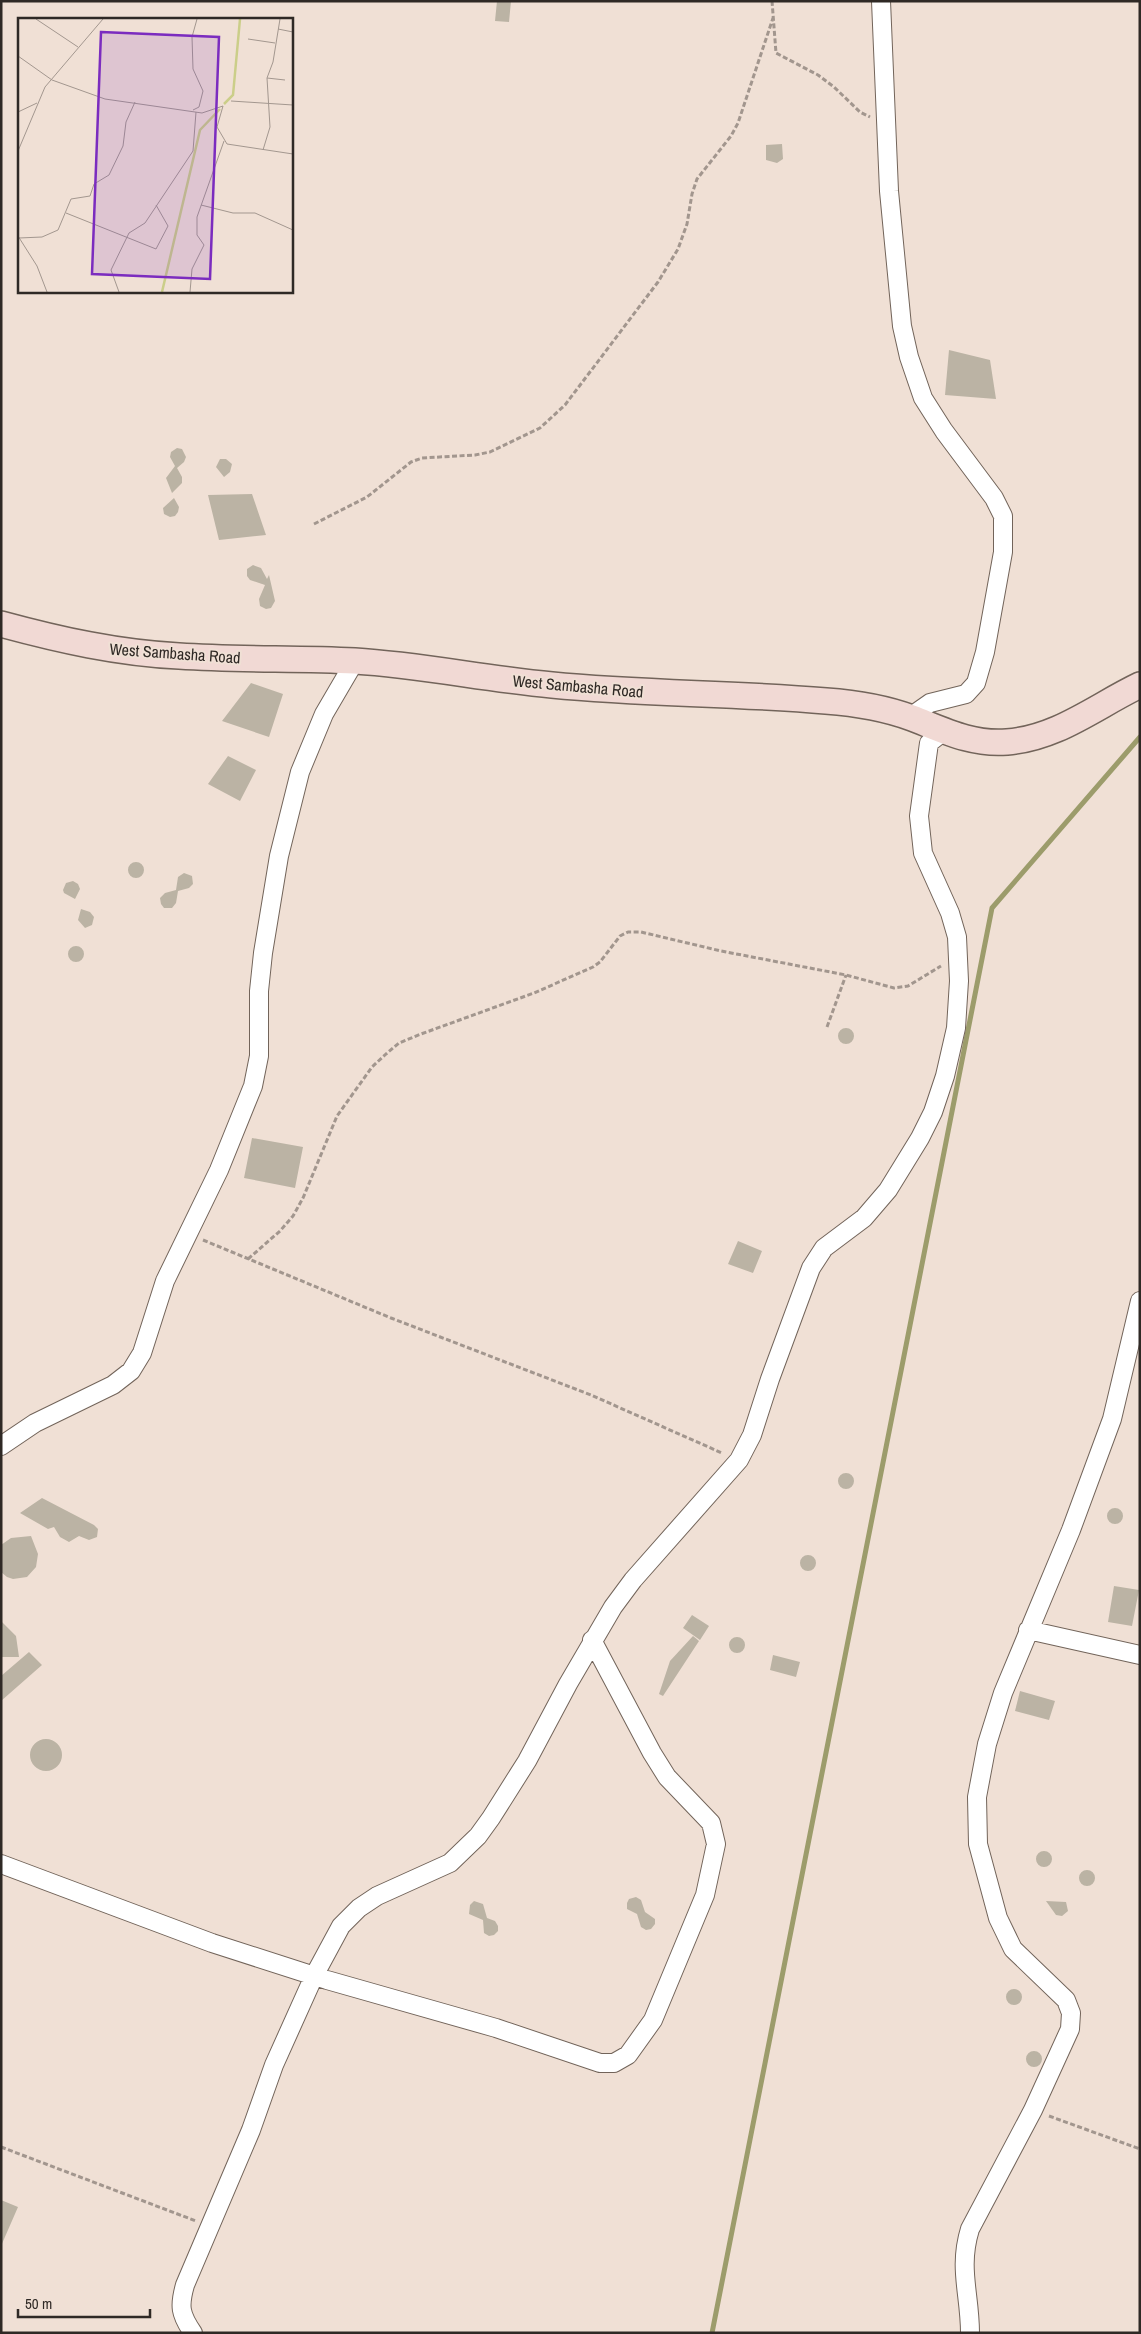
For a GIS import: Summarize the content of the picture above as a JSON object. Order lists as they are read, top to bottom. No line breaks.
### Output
{"streets":{"street":["West Sambasha Road"]},"scale_bar":"50 m"}
